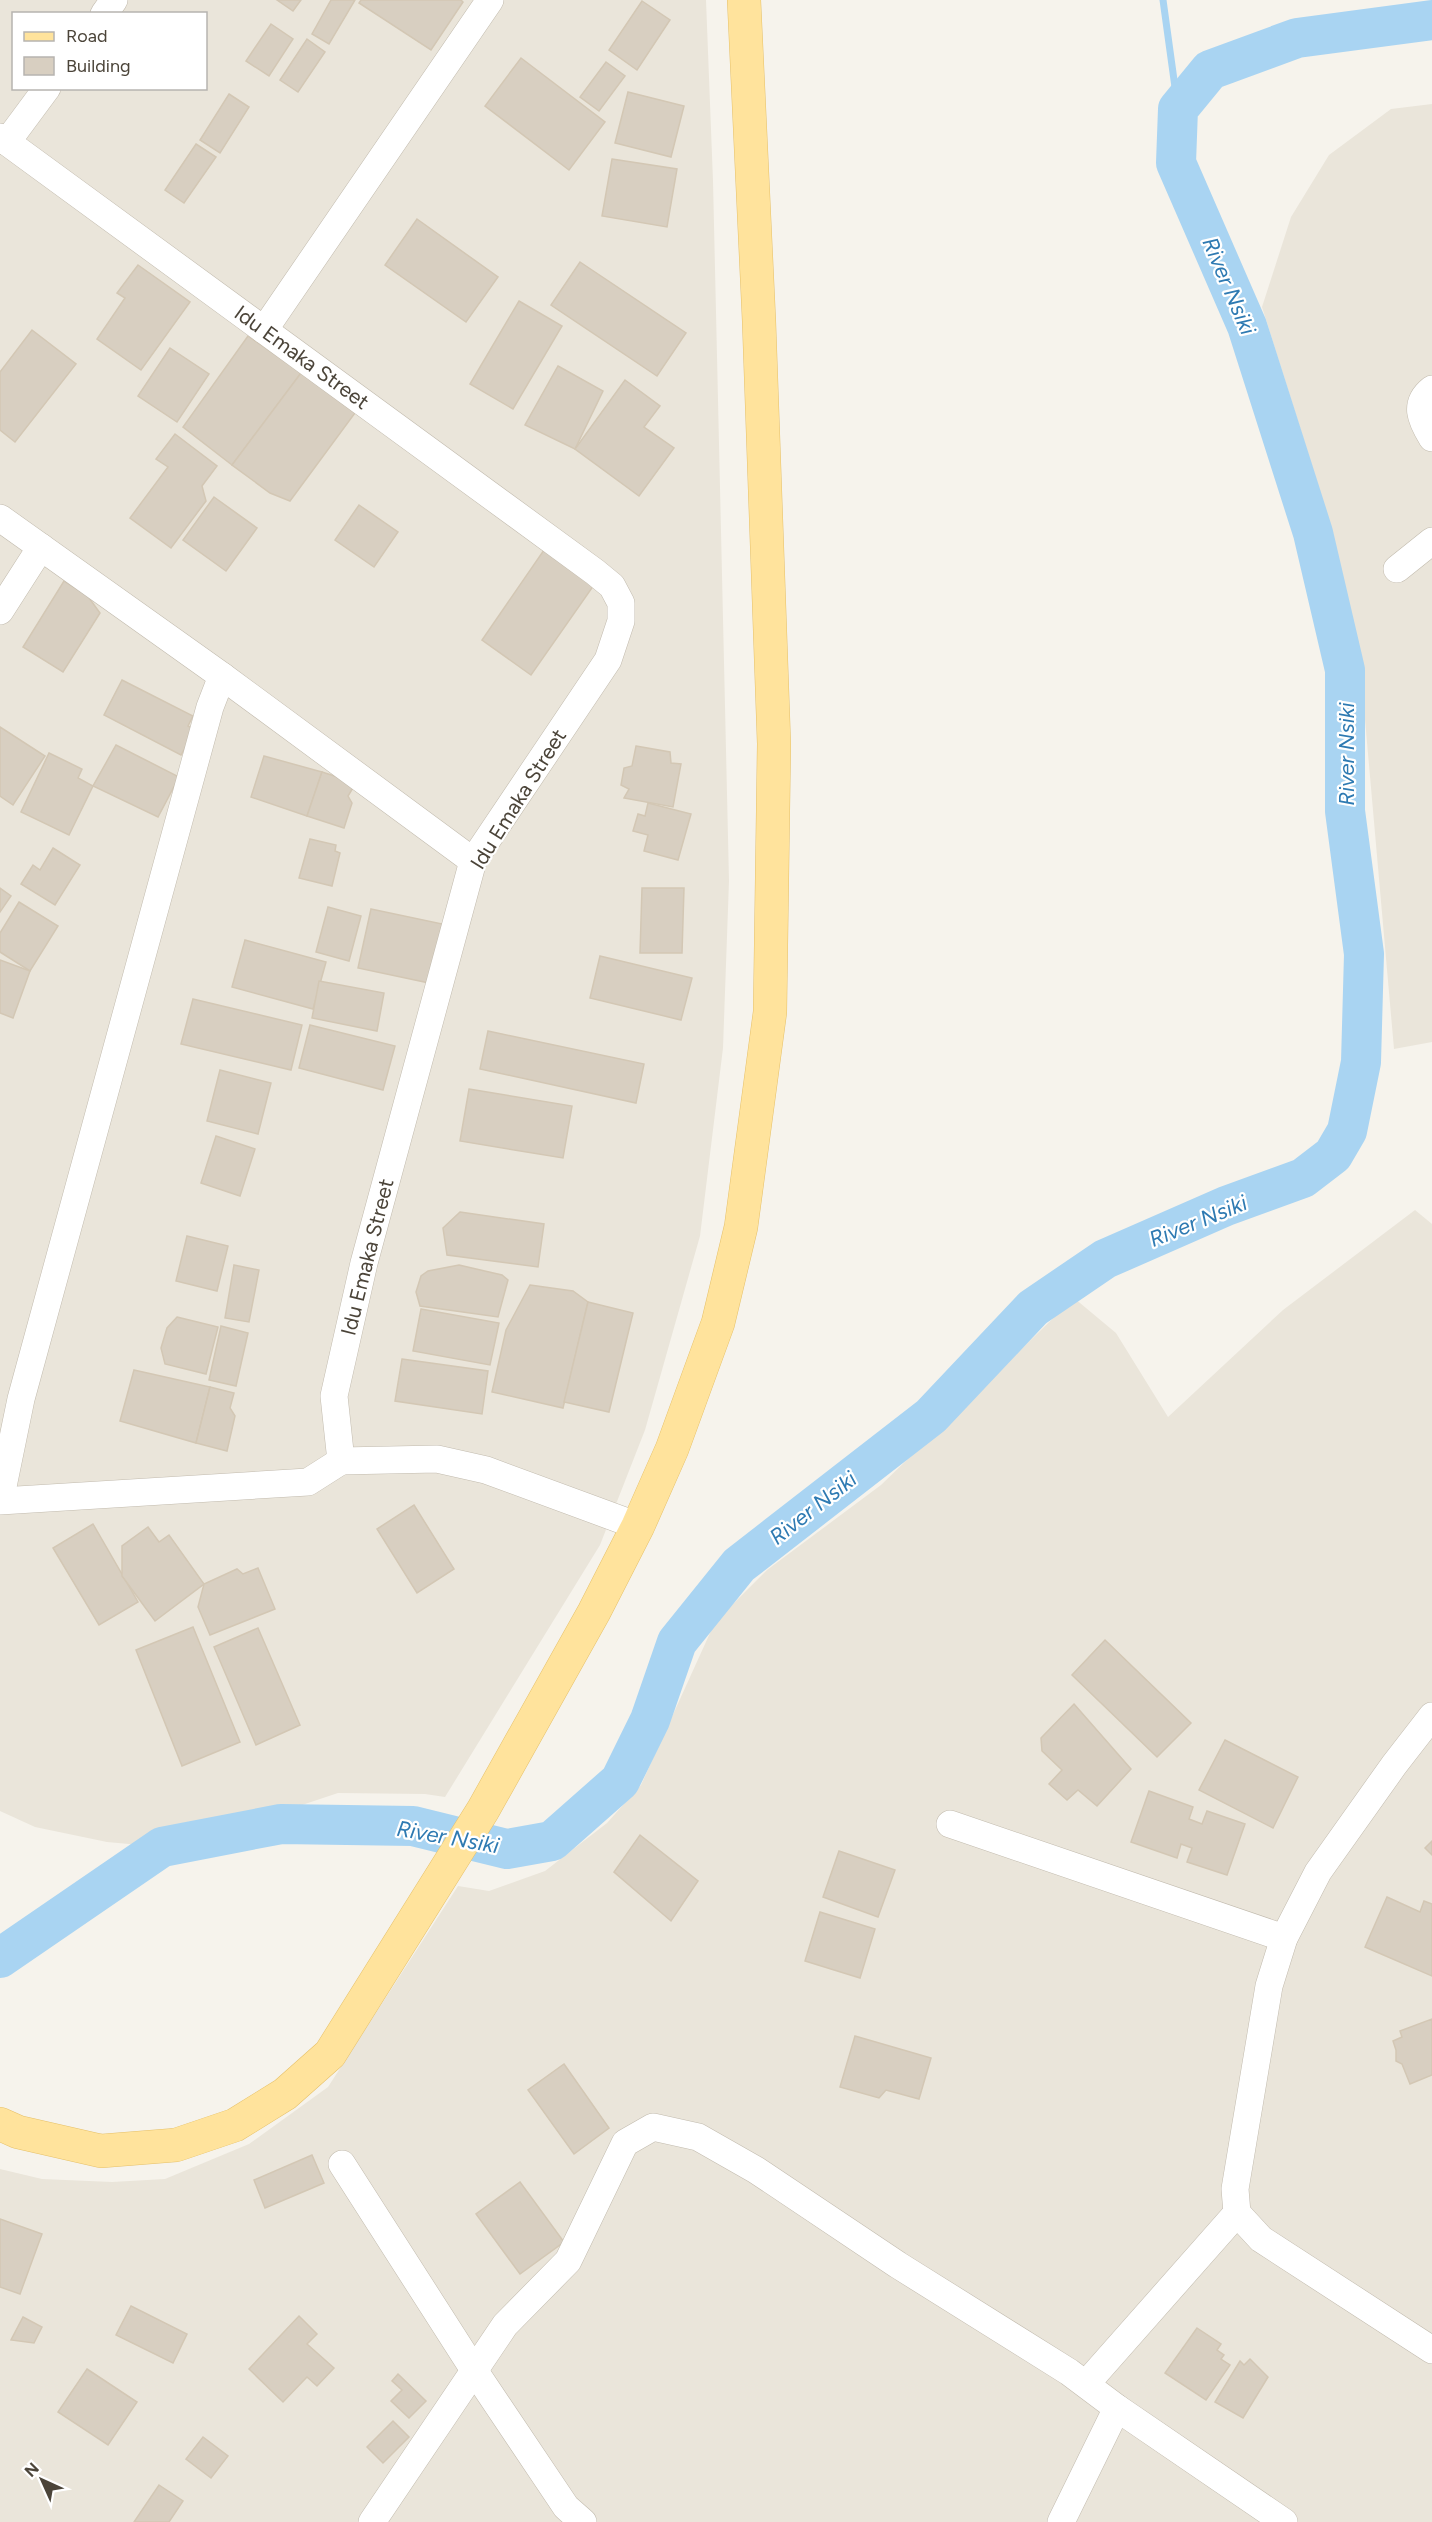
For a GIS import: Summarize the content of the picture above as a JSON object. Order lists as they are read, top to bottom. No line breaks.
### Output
{"streets":{"street":["Idu Emaka Street"]},"water":["River Nsiki"],"legend":["Road","Building"],"north":"top left"}
